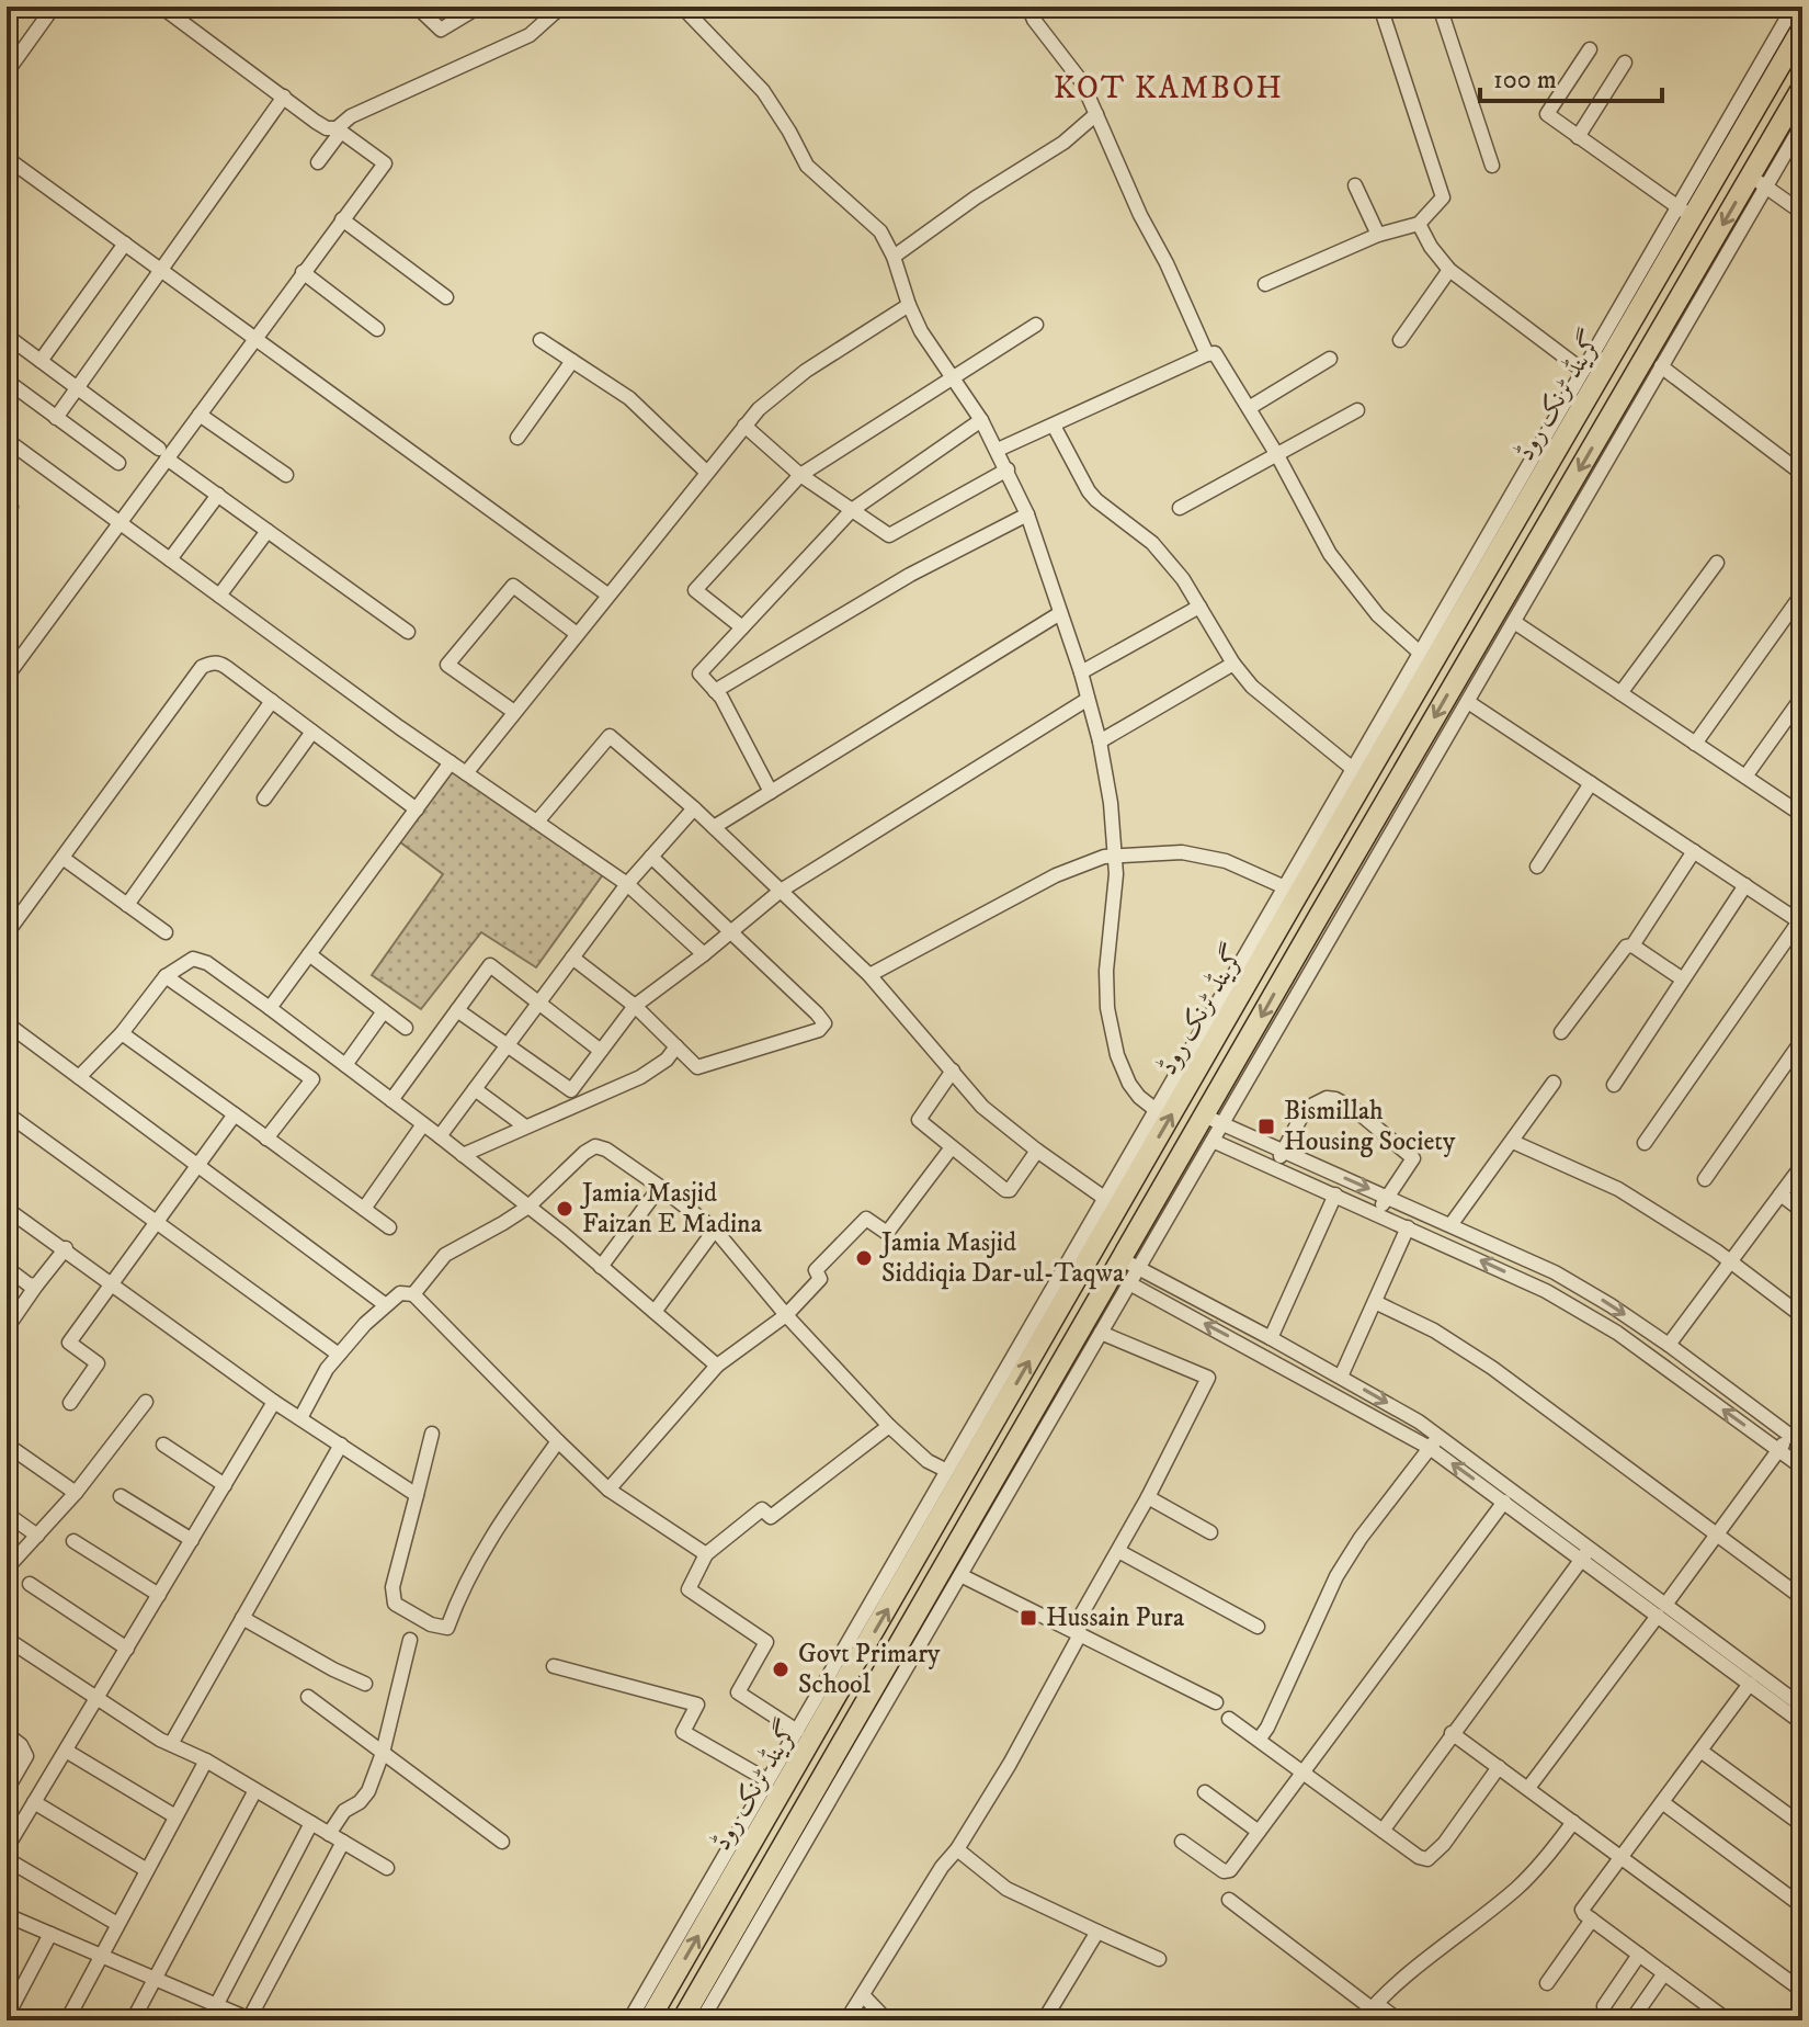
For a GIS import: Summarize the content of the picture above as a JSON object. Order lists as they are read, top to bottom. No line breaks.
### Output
{"streets":{"highway":["گرینڈ ٹرنک روڈ"]},"districts":["KOT KAMBOH"],"places":{"transit":["Bismillah Housing Society","Hussain Pura"],"other":["Jamia Masjid Faizan E Madina","Jamia Masjid Siddiqia Dar-ul-Taqwa","Govt Primary School"]},"scale_bar":"100 m"}
